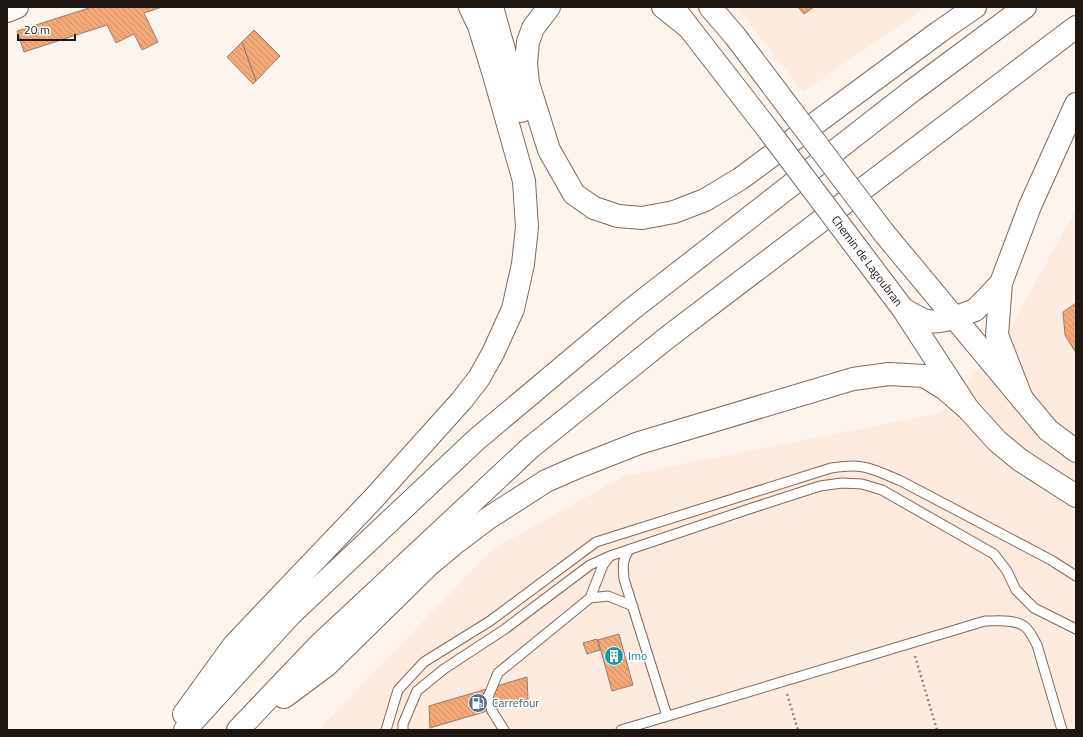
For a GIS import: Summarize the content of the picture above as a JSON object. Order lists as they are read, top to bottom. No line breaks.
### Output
{"streets":{"main road":["Chemin de Lagoubran"]},"places":{"building":["Imo"],"fuel station":["Carrefour"]},"scale_bar":"20 m"}
